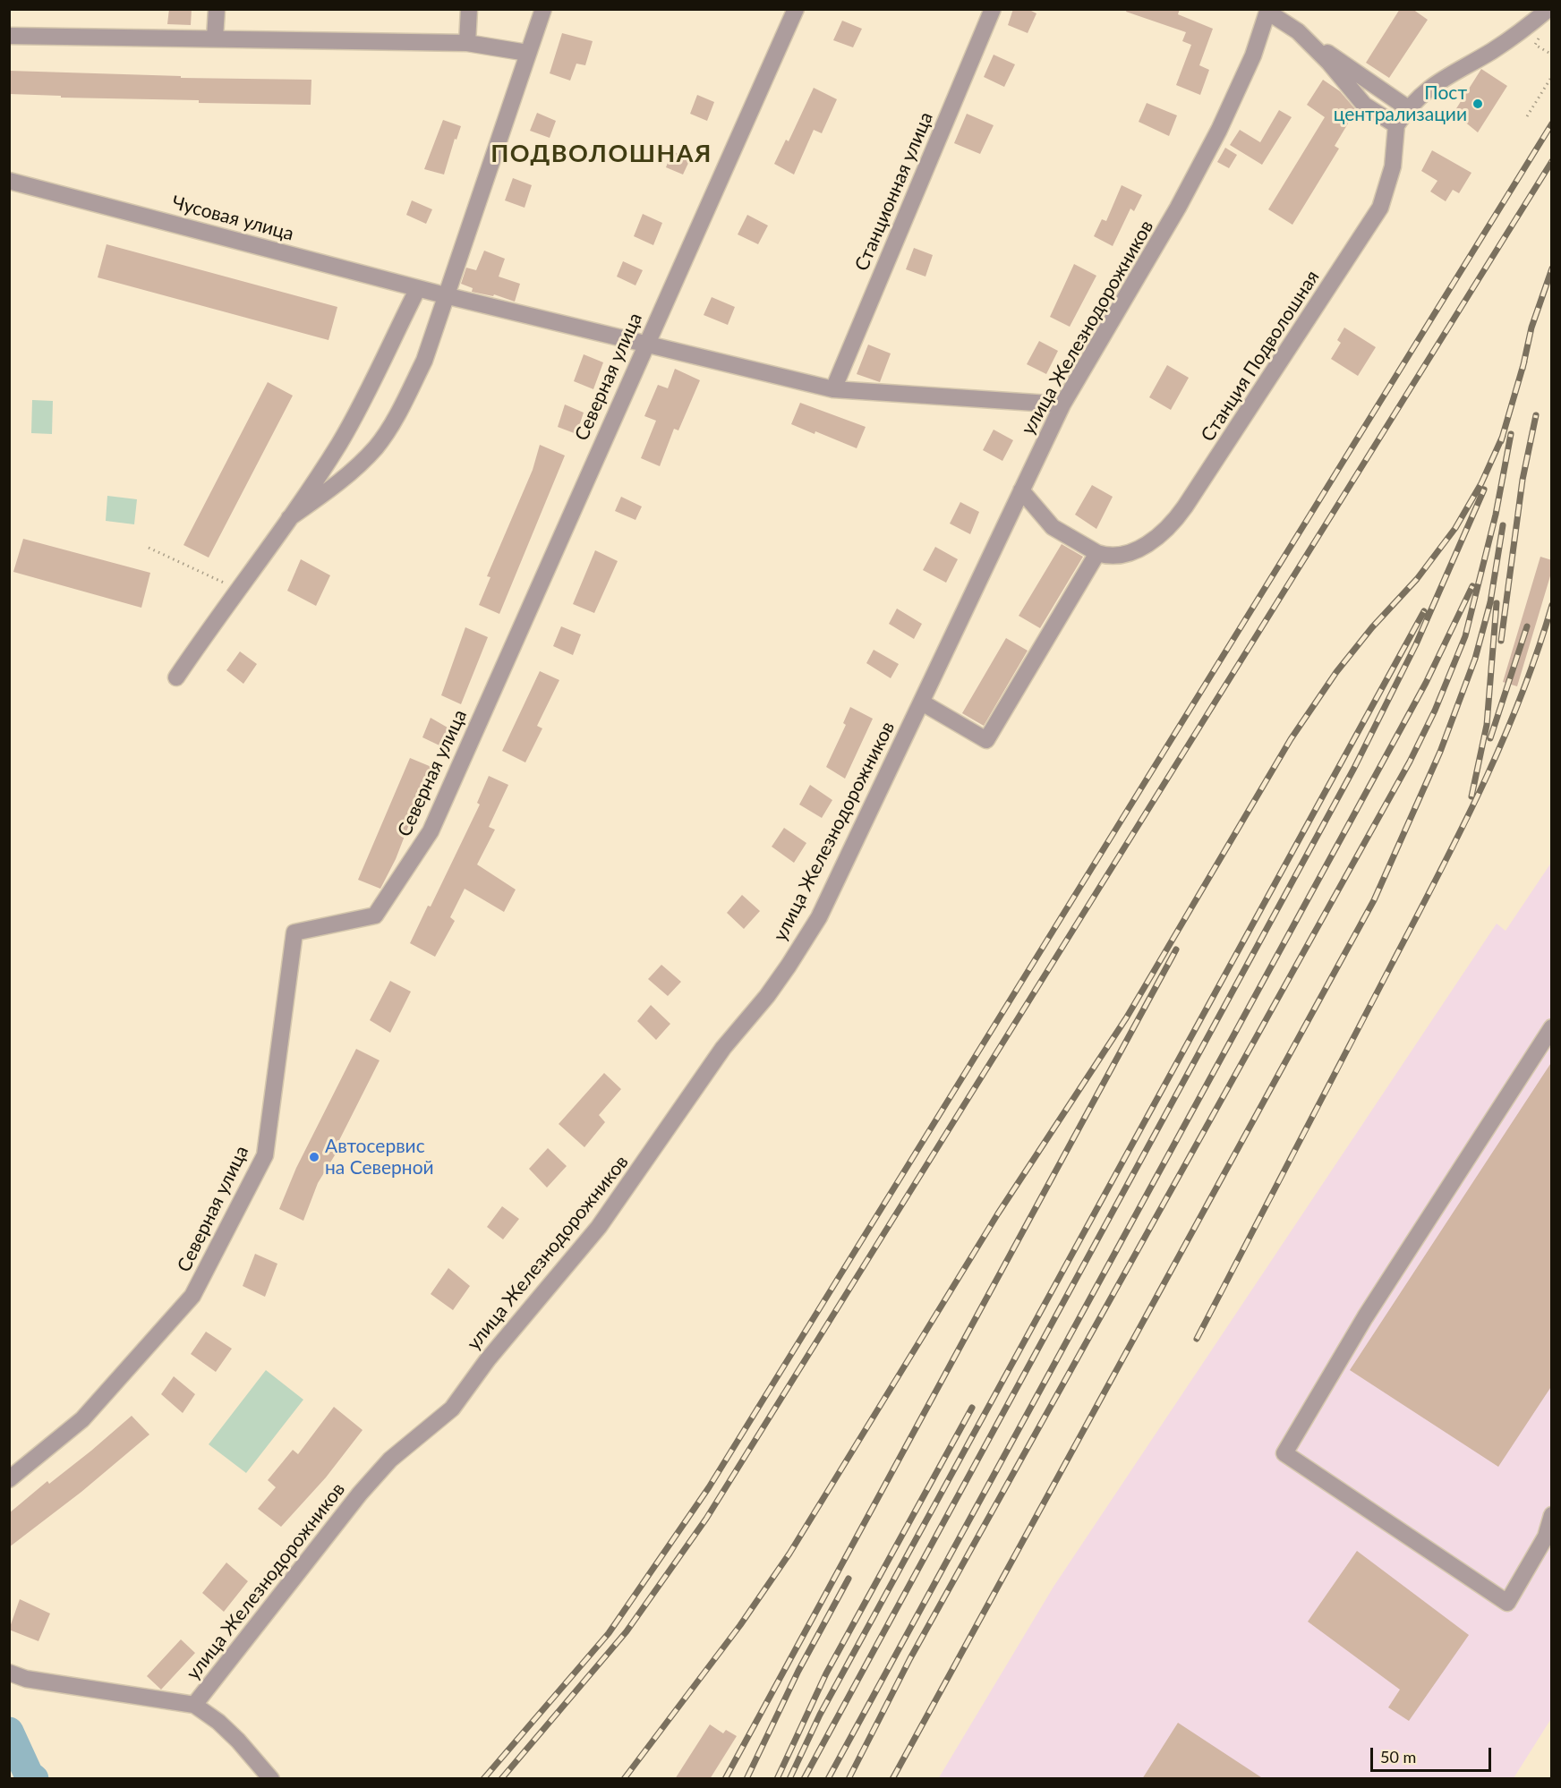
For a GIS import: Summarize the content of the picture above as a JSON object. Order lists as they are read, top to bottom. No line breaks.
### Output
{"streets":{"street":["Станционная улица","Чусовая улица","улица Железнодорожников","Станция Подволошная","Северная улица"]},"crossings":[["Станционная улица","Чусовая улица"],["Чусовая улица","улица Железнодорожников"],["Чусовая улица","Северная улица"]],"districts":["ПОДВОЛОШНАЯ"],"places":["Пост централизации","Автосервис на Северной"],"scale_bar":"50 m"}
